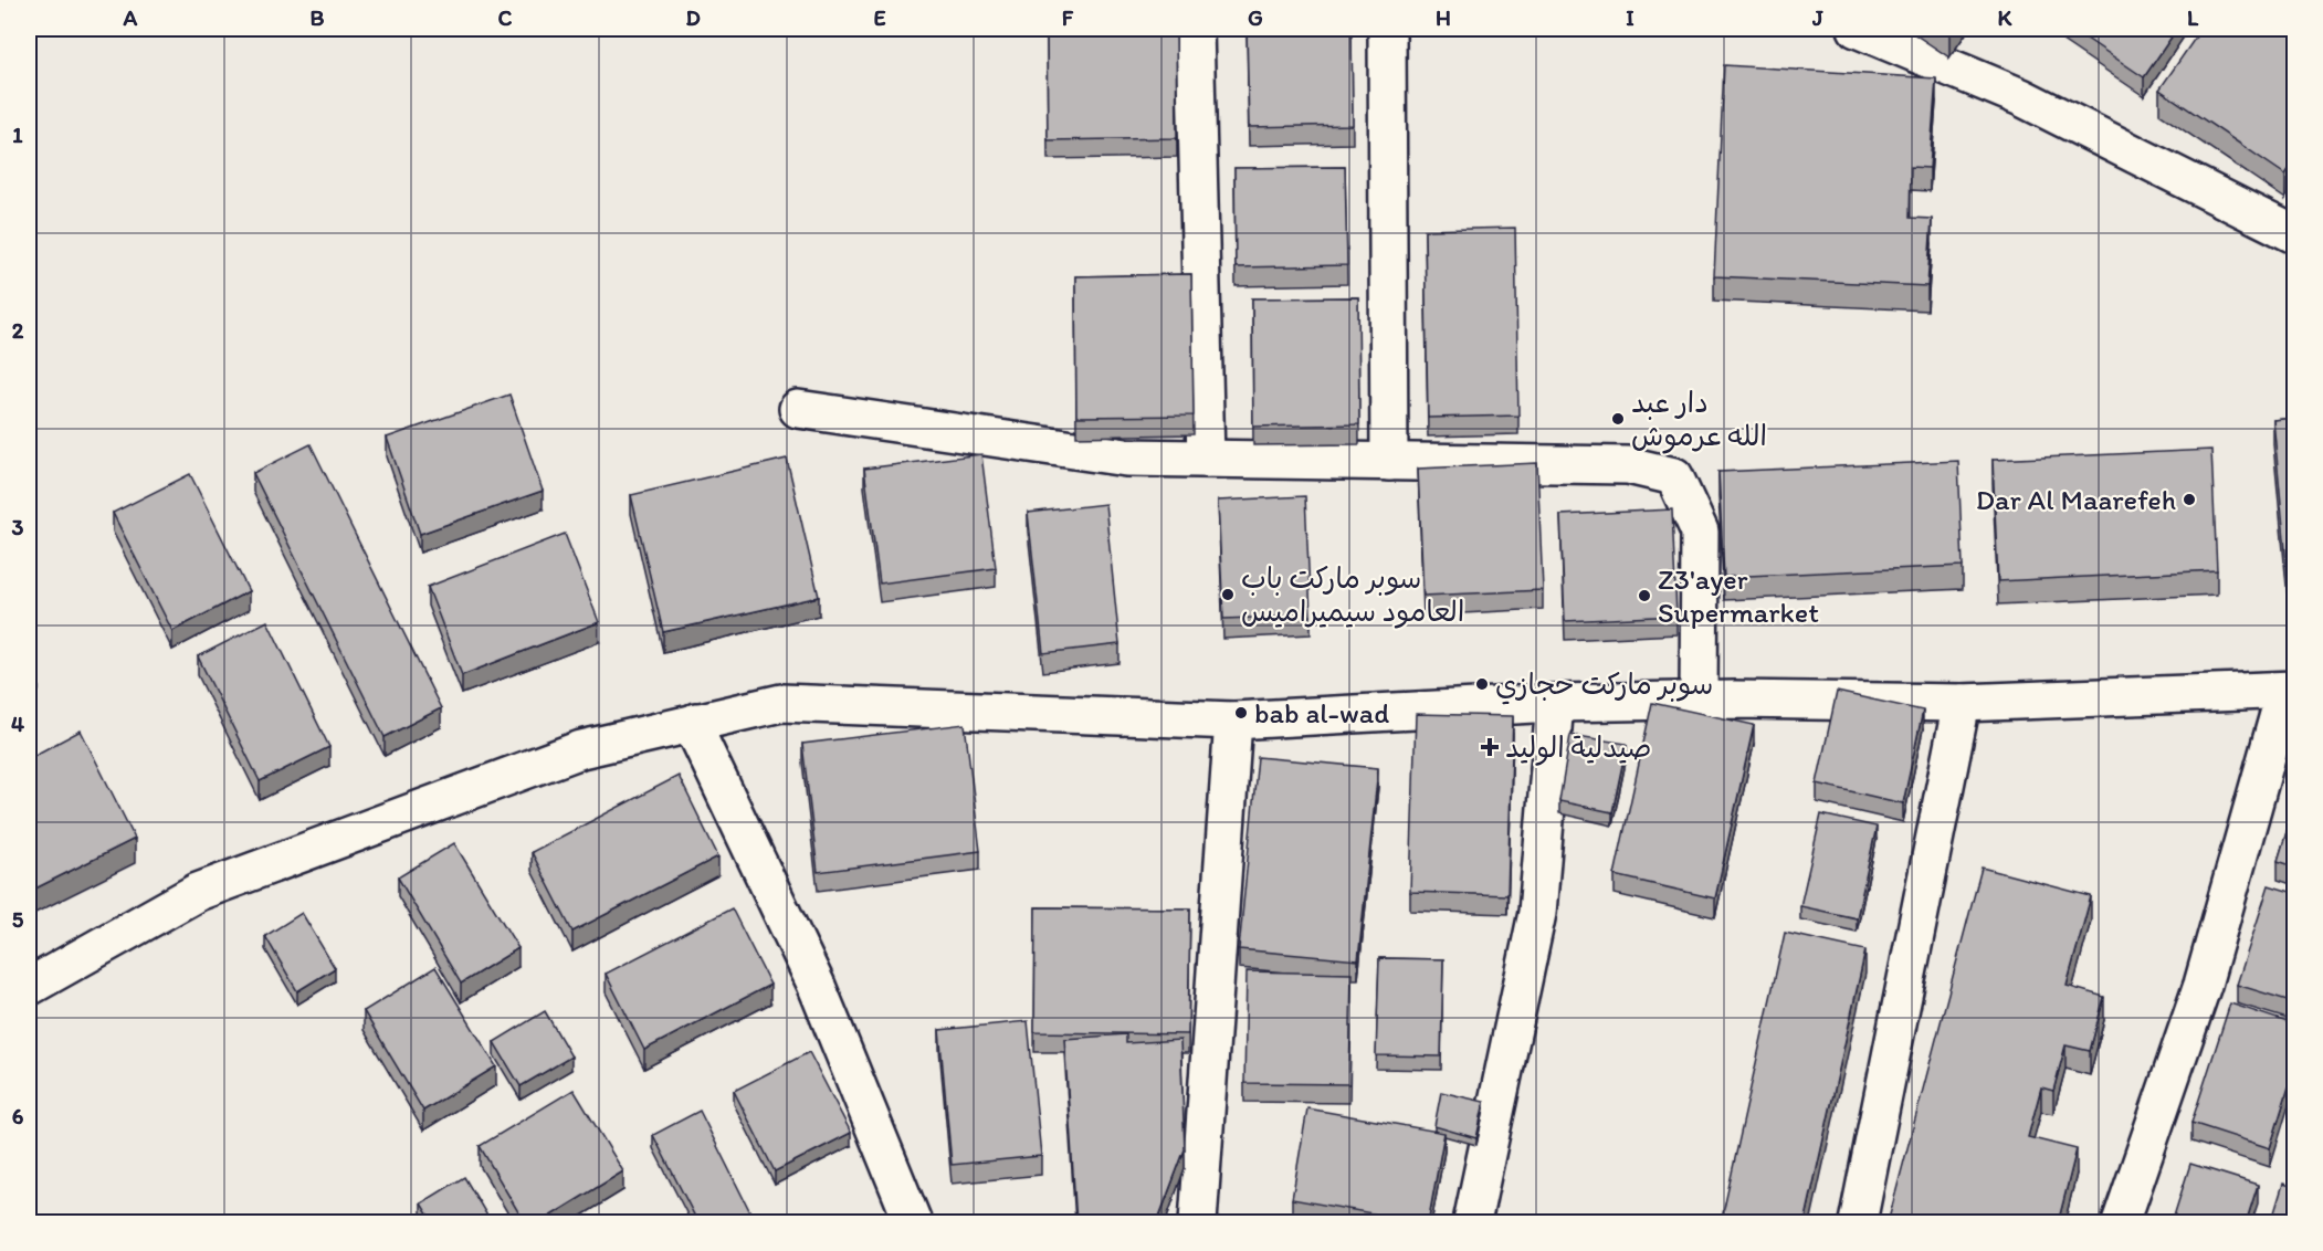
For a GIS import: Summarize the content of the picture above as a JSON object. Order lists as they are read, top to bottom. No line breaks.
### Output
{"places":{"other":["دار عبد الله عرموش","Dar Al Maarefeh","سوبر ماركت باب العامود سيميراميس","Z3'ayer Supermarket","سوبر ماركت حجازي","bab al-wad"],"health":["صيدلية الوليد"]},"grid":{"columns":["A","B","C","D","E","F","G","H","I","J","K","L"],"rows":["1","2","3","4","5","6"]}}
